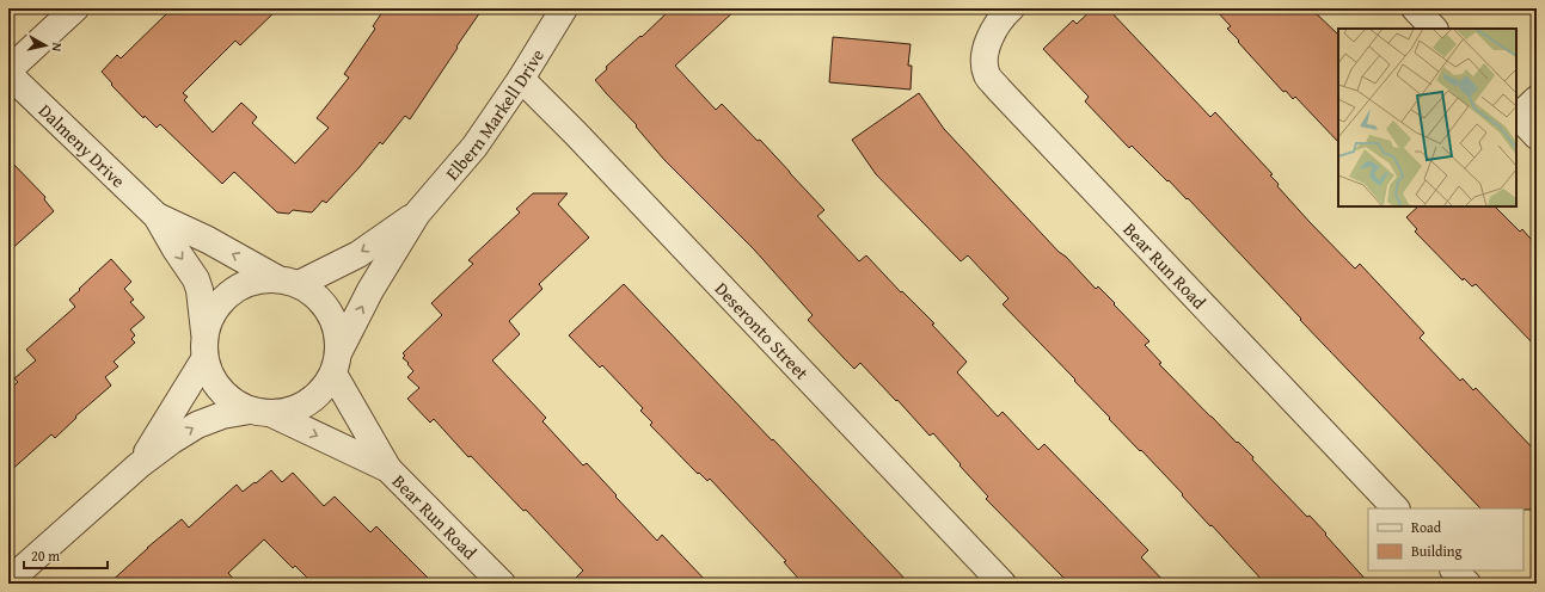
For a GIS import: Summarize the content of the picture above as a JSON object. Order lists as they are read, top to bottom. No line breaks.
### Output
{"streets":{"street":["Elbern Markell Drive","Dalmeny Drive","Bear Run Road","Deseronto Street"]},"crossings":[["Elbern Markell Drive","Dalmeny Drive"],["Elbern Markell Drive","Bear Run Road"],["Elbern Markell Drive","Deseronto Street"],["Dalmeny Drive","Bear Run Road"]],"legend":["Road","Building"],"scale_bar":"20 m","north":"right"}
